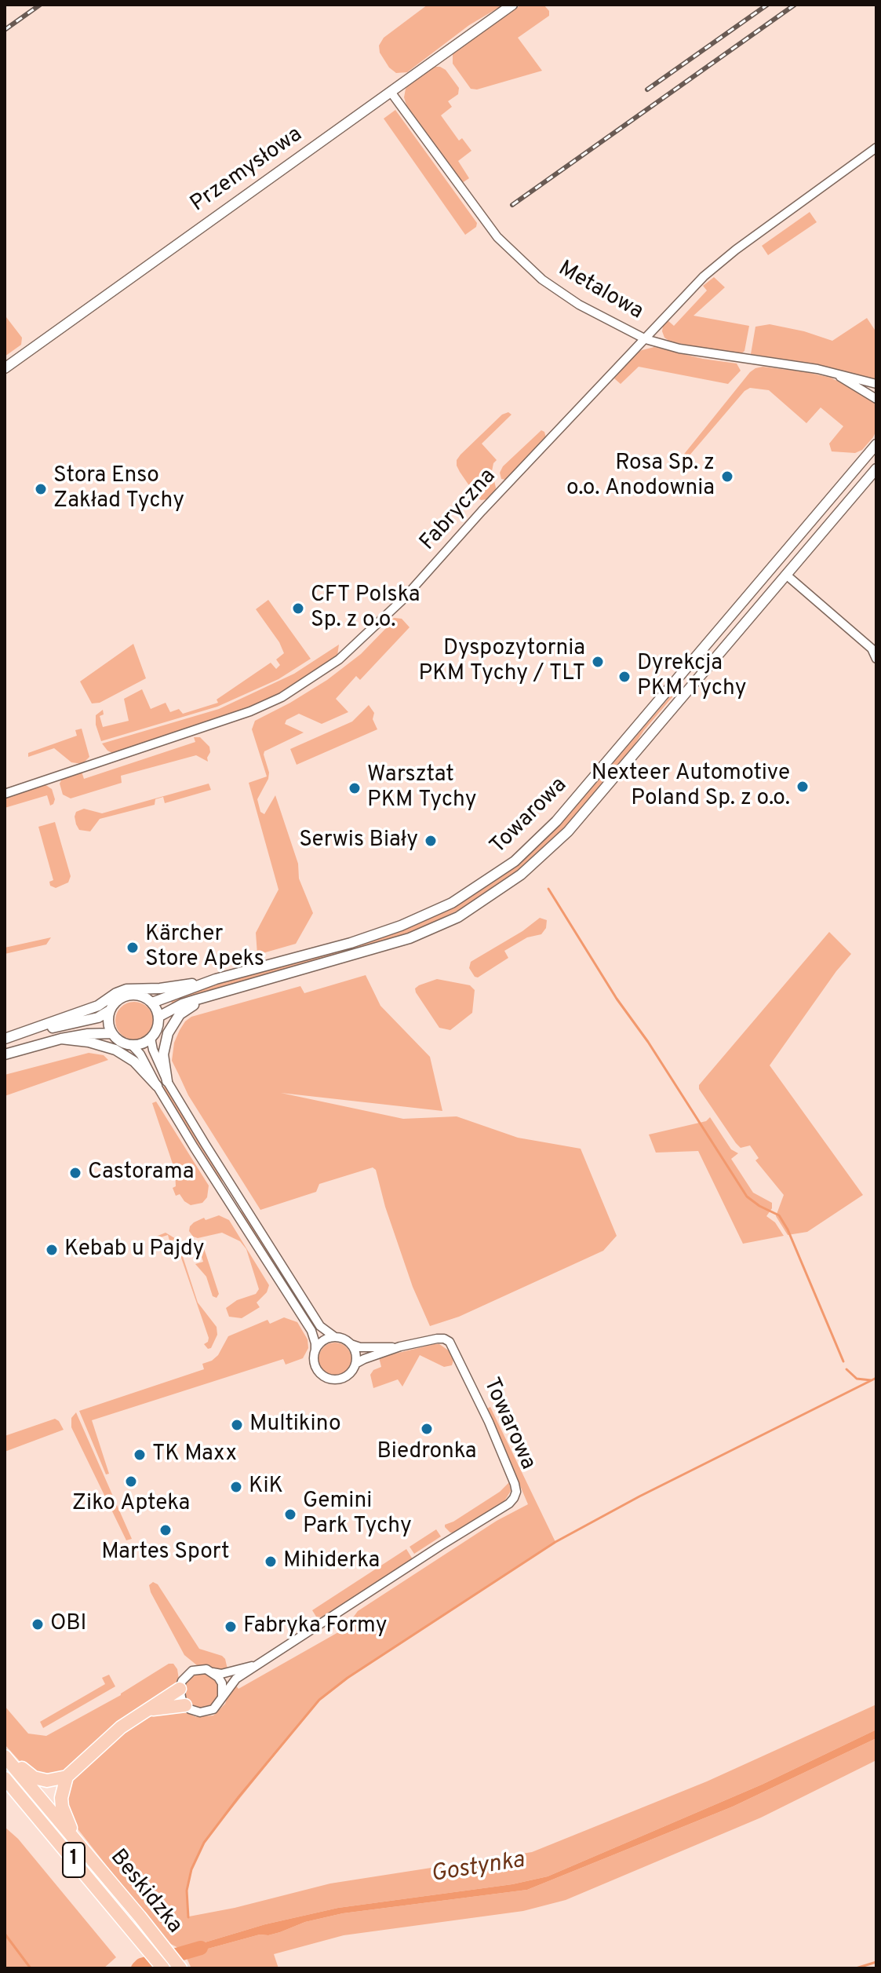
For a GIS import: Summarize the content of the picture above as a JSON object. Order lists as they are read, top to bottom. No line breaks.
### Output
{"streets":{"main road":["1","Beskidzka"],"street":["Przemysłowa","Metalowa","Fabryczna","Towarowa"]},"crossings":[["Przemysłowa","Metalowa"],["Metalowa","Fabryczna"]],"water":["Gostynka"],"places":["Rosa Sp. z o.o. Anodownia","Stora Enso Zakład Tychy","CFT Polska Sp. z o.o.","Dyspozytornia PKM Tychy / TLT","Dyrekcja PKM Tychy","Nexteer Automotive Poland Sp. z o.o.","Warsztat PKM Tychy","Serwis Biały","Kärcher Store Apeks","Castorama","Kebab u Pajdy","Multikino","Biedronka","TK Maxx","Ziko Apteka","KiK","Gemini Park Tychy","Martes Sport","Mihiderka","OBI","Fabryka Formy"]}
